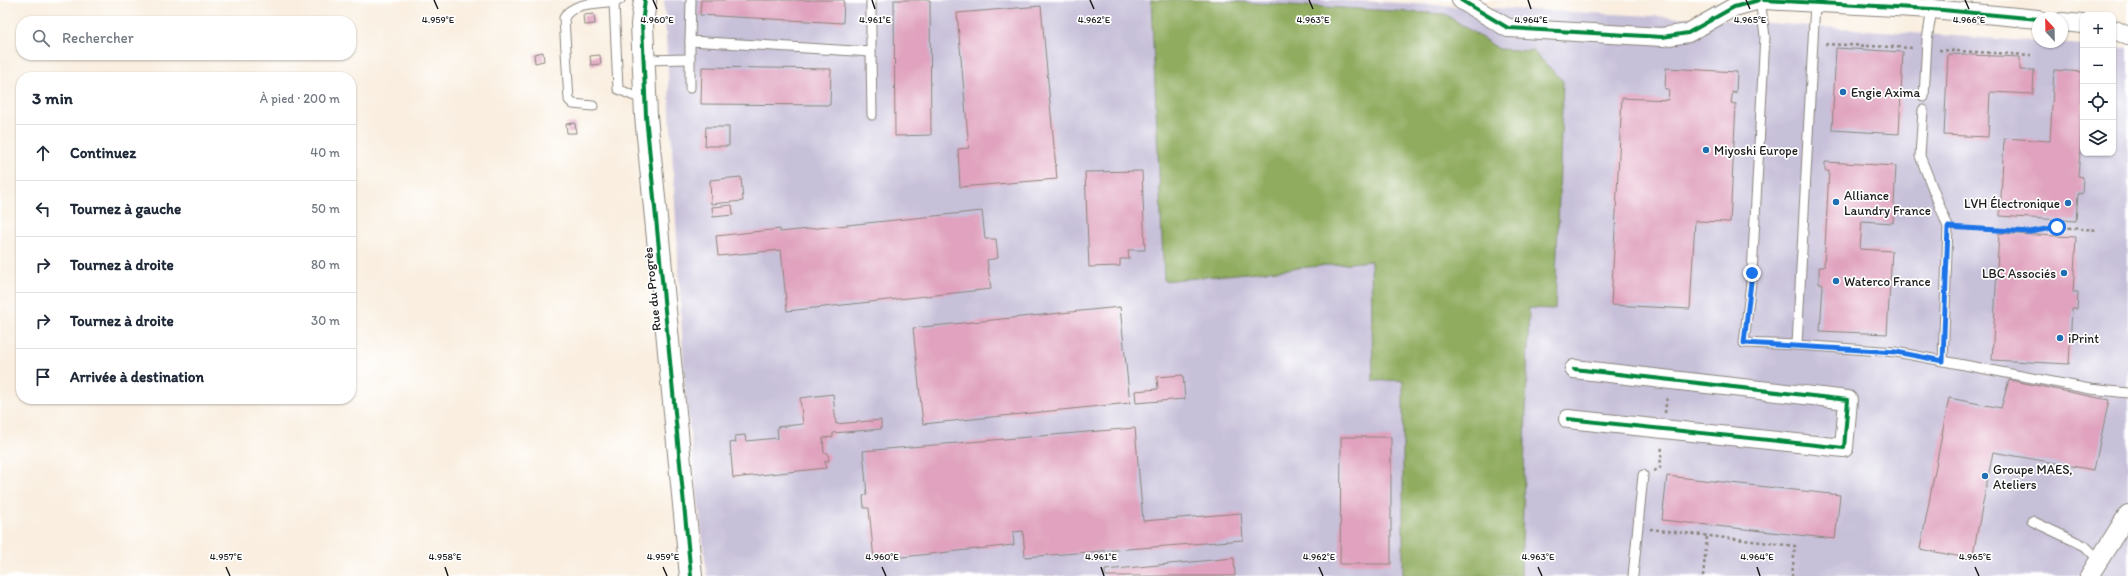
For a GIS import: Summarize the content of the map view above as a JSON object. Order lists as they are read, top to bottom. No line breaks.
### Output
{"streets":{"street":["Rue du Progrès"]},"places":["Engie Axima","Miyoshi Europe","Alliance Laundry France","LVH Électronique","LBC Associés","Waterco France","iPrint","Groupe MAES, Ateliers"],"north":"top","page":{"map_buttons":["+","−"],"search":"Rechercher","heading":["3 min","À pied · 200 m"],"list":[["Continuez","40 m"],["Tournez à gauche","50 m"],["Tournez à droite","80 m"],["Tournez à droite","30 m"],"Arrivée à destination"]},"coordinates":["4.959°E","4.966°E","4.960°E","4.961°E","4.962°E","4.963°E","4.964°E","4.965°E","4.957°E","4.958°E"]}
